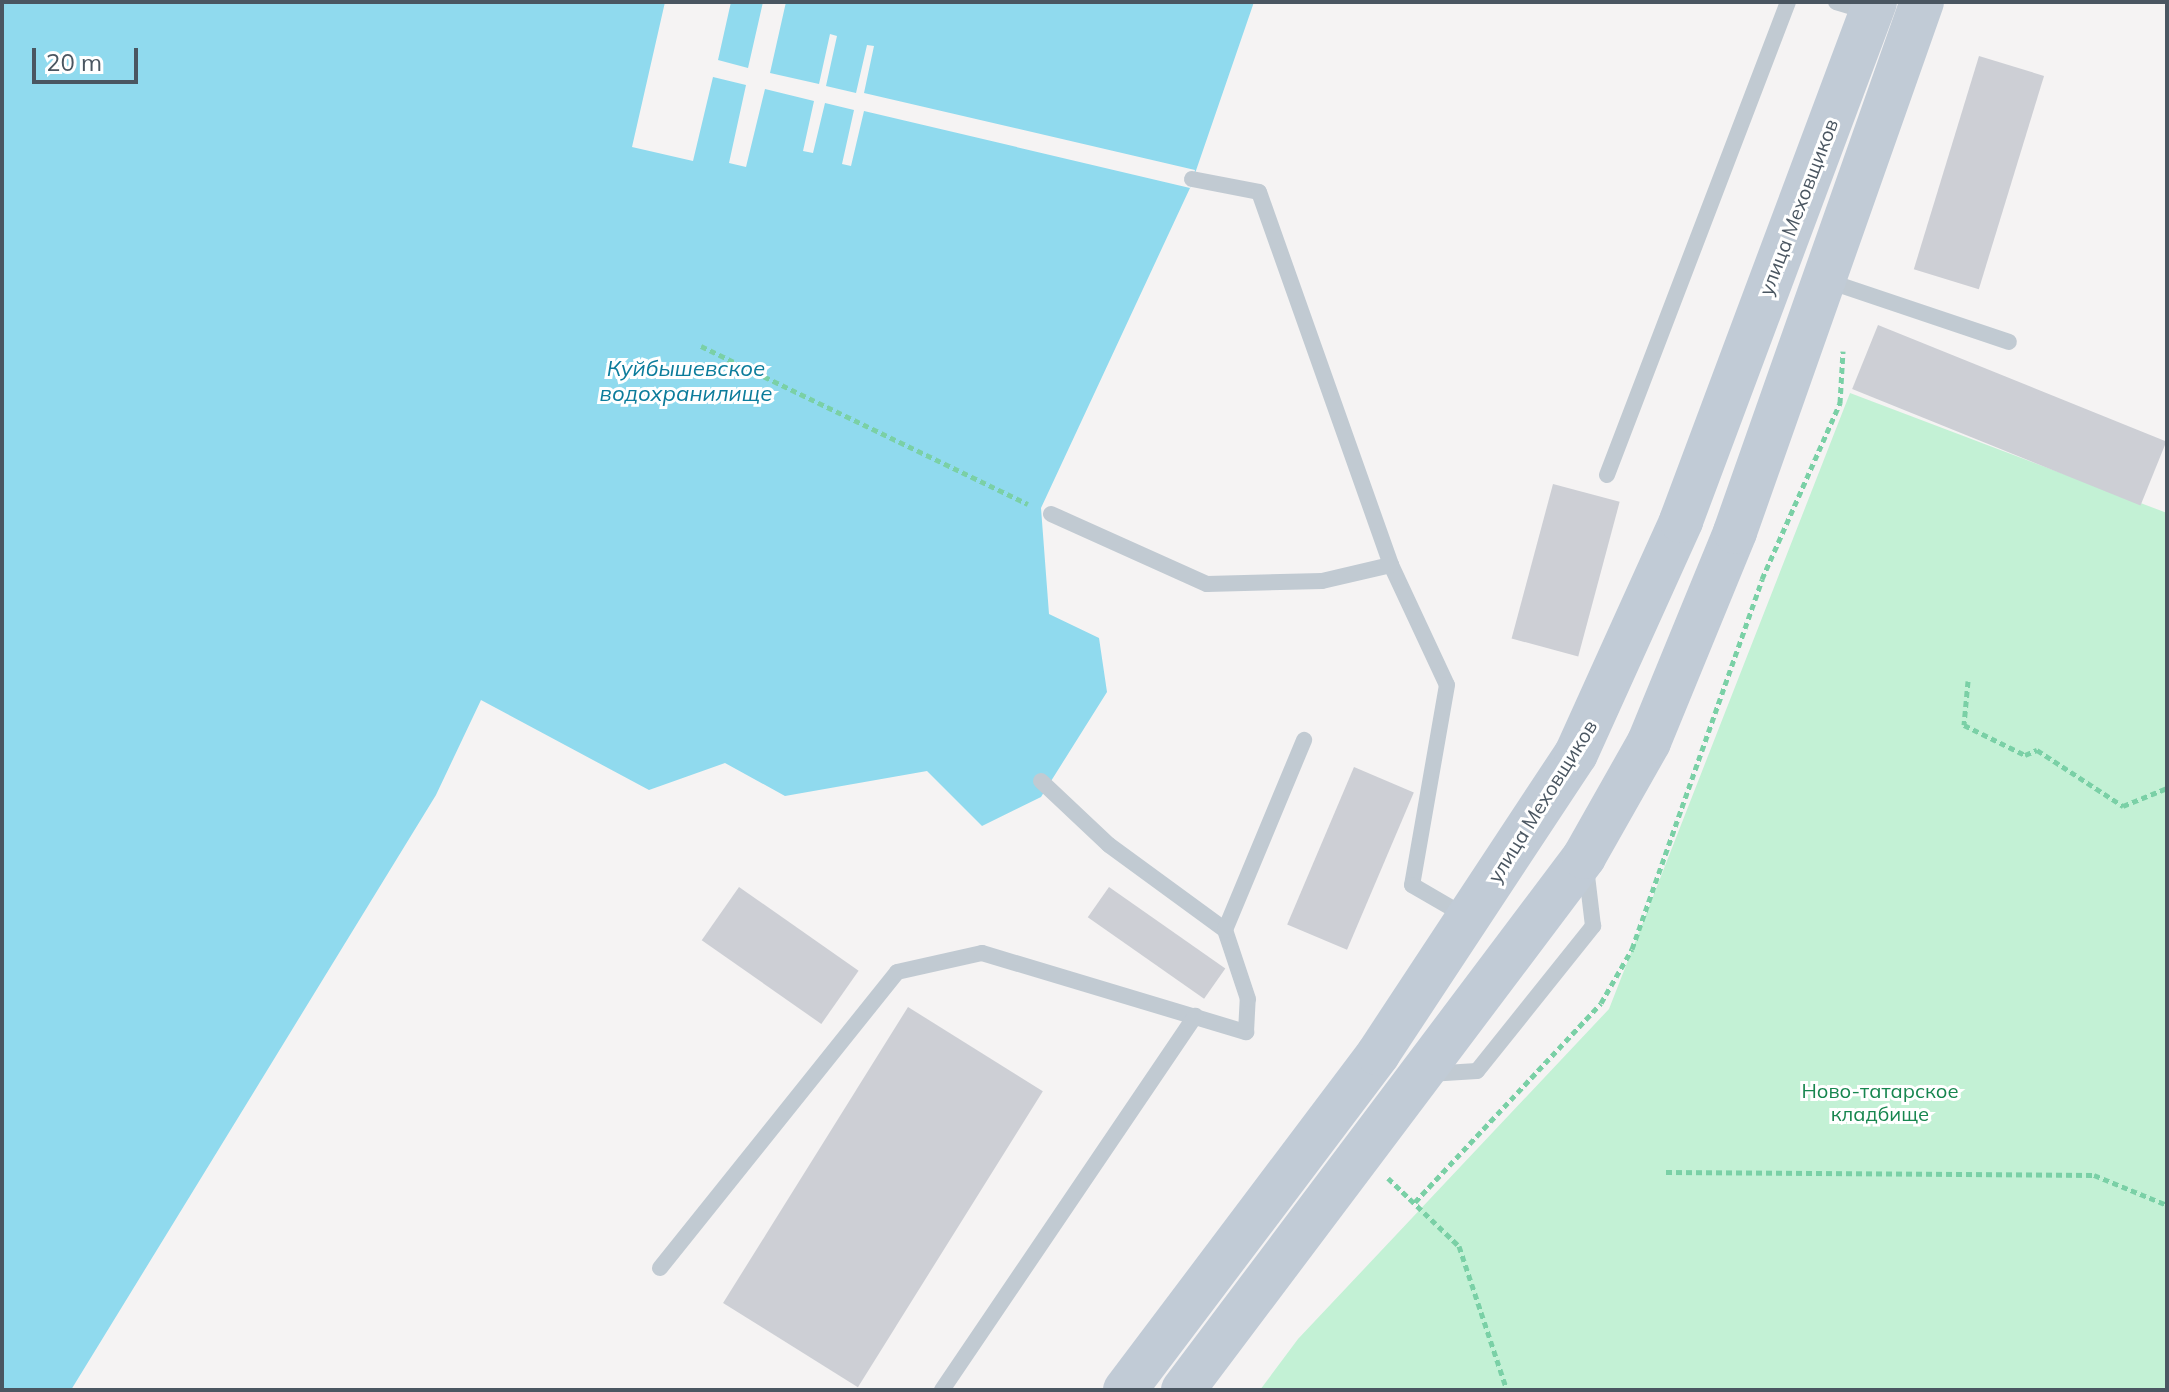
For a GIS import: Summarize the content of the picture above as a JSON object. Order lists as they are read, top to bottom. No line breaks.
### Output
{"streets":{"main road":["улица Меховщиков"]},"water":["Куйбышевское водохранилище"],"parks":["Ново-татарское кладбище"],"scale_bar":"20 m"}
